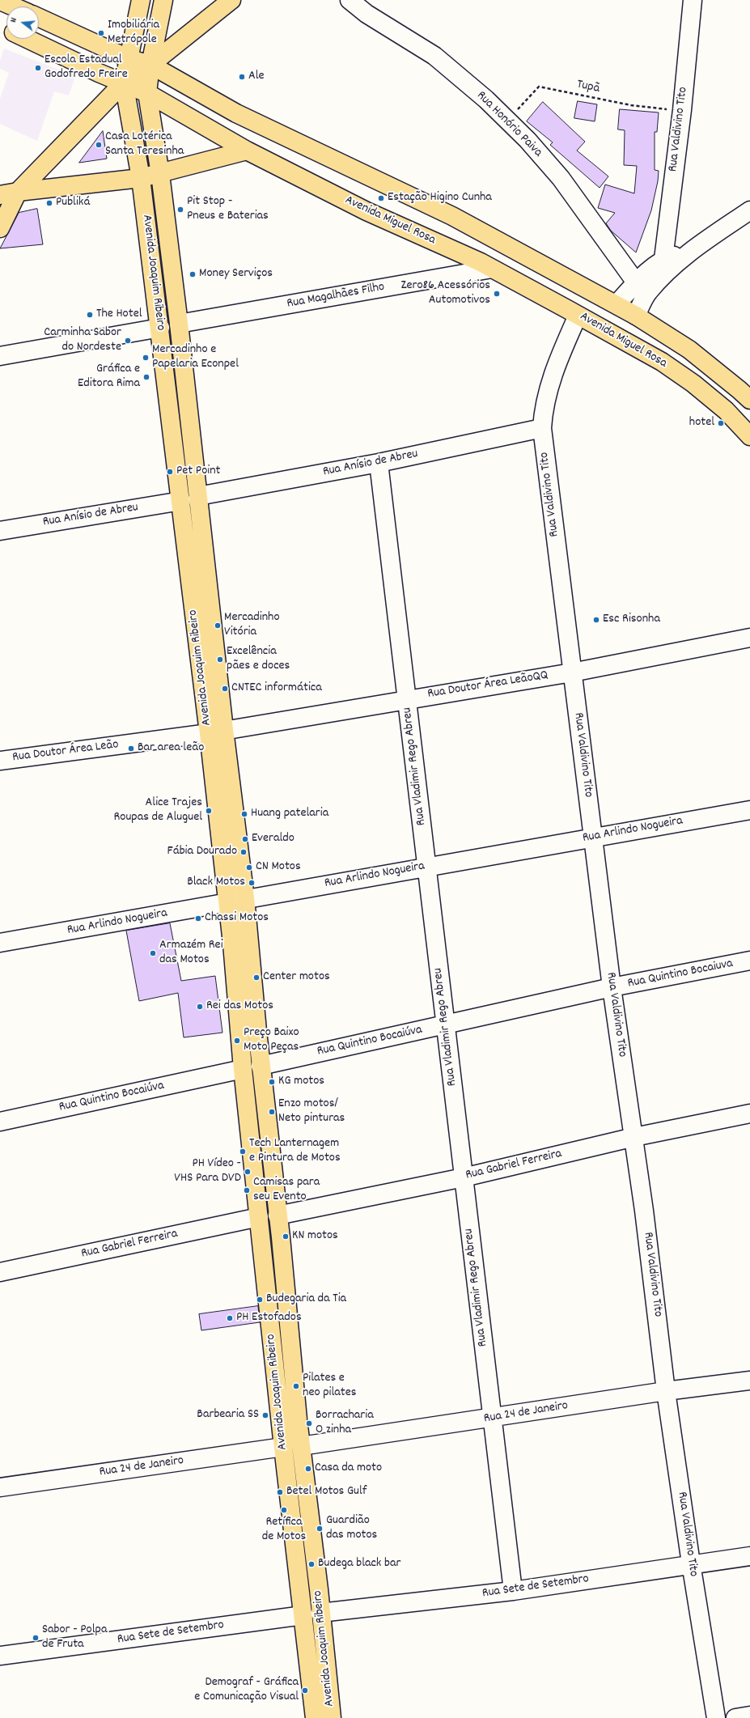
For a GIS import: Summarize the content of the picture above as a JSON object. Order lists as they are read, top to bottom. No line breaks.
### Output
{"streets":{"main road":["Avenida Miguel Rosa","Avenida Joaquim Ribeiro"],"street":["Rua Honório Paiva","Rua Valdivino Tito","Rua Magalhães Filho","Rua Anísio de Abreu","Rua Doutor Área LeãoQQ","Rua Doutor Área Leão","Rua Vladimir Rego Abreu","Rua Arlindo Nogueira","Rua Quintino Bocaiuva","Rua Quintino Bocaiúva","Rua Gabriel Ferreira","Rua 24 de Janeiro","Rua Sete de Setembro"],"path":["Tupã"]},"crossings":[["Tupã","Rua Honório Paiva"],["Tupã","Rua Valdivino Tito"],["Rua Valdivino Tito","Avenida Miguel Rosa"],["Rua Valdivino Tito","Rua Anísio de Abreu"],["Rua Valdivino Tito","Rua Doutor Área LeãoQQ"],["Rua Valdivino Tito","Rua Arlindo Nogueira"],["Rua Valdivino Tito","Rua Quintino Bocaiuva"],["Rua Valdivino Tito","Rua Quintino Bocaiúva"],["Rua Valdivino Tito","Rua Gabriel Ferreira"],["Rua Valdivino Tito","Rua 24 de Janeiro"],["Rua Valdivino Tito","Rua Sete de Setembro"],["Avenida Miguel Rosa","Avenida Joaquim Ribeiro"],["Avenida Miguel Rosa","Rua Magalhães Filho"],["Avenida Joaquim Ribeiro","Rua Magalhães Filho"],["Avenida Joaquim Ribeiro","Rua Anísio de Abreu"],["Avenida Joaquim Ribeiro","Rua Doutor Área LeãoQQ"],["Avenida Joaquim Ribeiro","Rua Doutor Área Leão"],["Avenida Joaquim Ribeiro","Rua Arlindo Nogueira"],["Avenida Joaquim Ribeiro","Rua Quintino Bocaiúva"],["Avenida Joaquim Ribeiro","Rua Gabriel Ferreira"],["Avenida Joaquim Ribeiro","Rua 24 de Janeiro"],["Avenida Joaquim Ribeiro","Rua Sete de Setembro"],["Rua Anísio de Abreu","Rua Vladimir Rego Abreu"],["Rua Doutor Área LeãoQQ","Rua Doutor Área Leão"],["Rua Doutor Área LeãoQQ","Rua Vladimir Rego Abreu"],["Rua Vladimir Rego Abreu","Rua Arlindo Nogueira"],["Rua Vladimir Rego Abreu","Rua Quintino Bocaiúva"],["Rua Vladimir Rego Abreu","Rua Gabriel Ferreira"],["Rua Vladimir Rego Abreu","Rua 24 de Janeiro"],["Rua Vladimir Rego Abreu","Rua Sete de Setembro"],["Rua Quintino Bocaiuva","Rua Quintino Bocaiúva"]],"places":["Imobiliária Metrópole","Escola Estadual Godofredo Freire","Ale","Casa Lotérica Santa Teresinha","Estação Higino Cunha","Publiká","Pit Stop - Pneus e Baterias","Money Serviços","Zero86 Acessórios Automotivos","The Hotel","Carminha Sabor do Nordeste","Mercadinho e Papelaria Econpel","Gráfica e Editora Rima","hotel","Pet Point","Esc Risonha","Mercadinho Vitória","Excelência pães e doces","CNTEC informática","Bar area leão","Alice Trajes Roupas de Aluguel","Huang patelaria","Everaldo","Fábia Dourado","CN Motos","Black Motos","Chassi Motos","Armazém Rei das Motos","Center motos","Rei das Motos","Preço Baixo Moto Peças","KG motos","Enzo motos/ Neto pinturas","Tech Lanternagem e Pintura de Motos","PH Vídeo - VHS Para DVD","Camisas para seu Evento","KN motos","Budegaria da Tia","PH Estofados","Pilates e neo pilates","Barbearia SS","Borracharia O zinha","Casa da moto","Betel Motos Gulf","Retífica de Motos","Guardião das motos","Budega black bar","Sabor - Polpa de Fruta","Demograf - Gráfica e Comunicação Visual"],"north":"left"}
